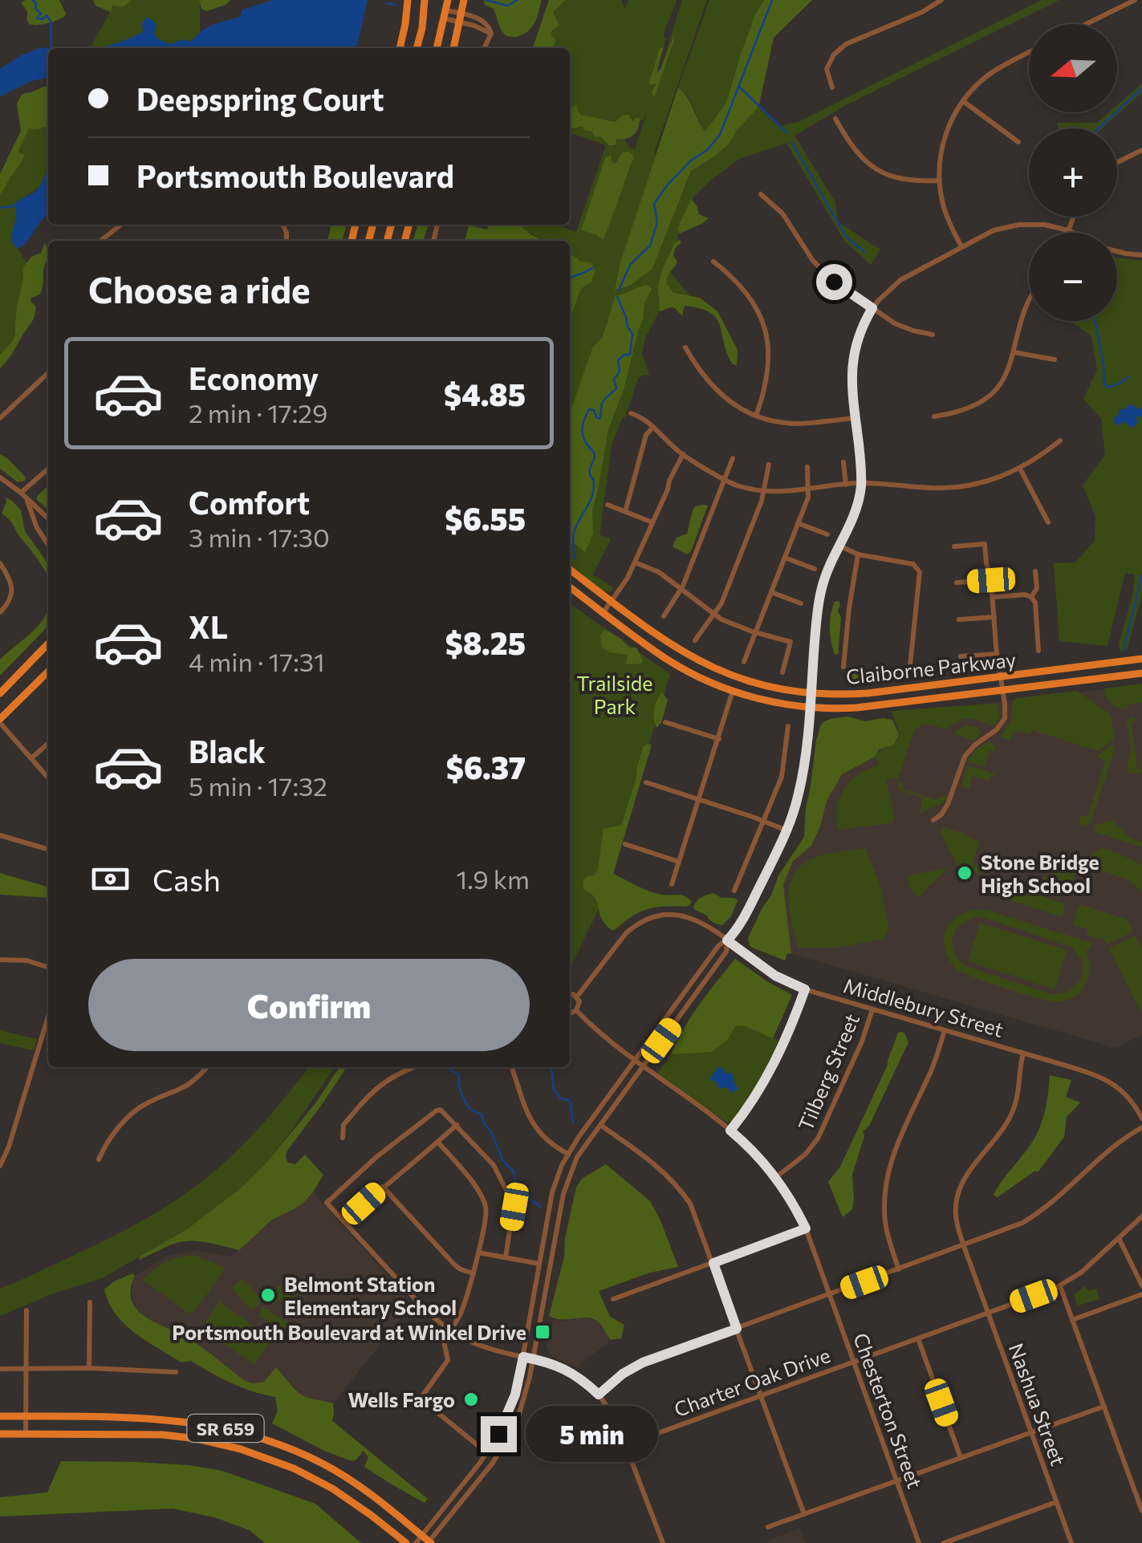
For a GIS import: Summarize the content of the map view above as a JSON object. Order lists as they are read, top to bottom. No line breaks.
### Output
{"streets":{"main road":["Claiborne Parkway","SR 659"],"street":["Middlebury Street","Tilberg Street","Charter Oak Drive","Nashua Street","Chesterton Street"]},"crossings":[["Middlebury Street","Tilberg Street"],["Middlebury Street","Nashua Street"],["Tilberg Street","Chesterton Street"],["Charter Oak Drive","Nashua Street"],["Charter Oak Drive","Chesterton Street"]],"parks":["Trailside Park"],"places":{"other":["Stone Bridge High School","Belmont Station Elementary School","Wells Fargo"],"transit":["Portsmouth Boulevard at Winkel Drive"]},"north":"left","page":{"map_buttons":["+","−"],"banner":["Deepspring Court","Portsmouth Boulevard"],"heading":"Choose a ride","list":[{"name":"Economy","note":"2 min · 17:29","value":"$4.85"},{"name":"Comfort","note":"3 min · 17:30","value":"$6.55"},{"name":"XL","note":"4 min · 17:31","value":"$8.25"},{"name":"Black","note":"5 min · 17:32","value":"$6.37"}],"pay":["Cash","1.9 km"],"buttons":"Confirm","bubble":"5 min"}}
